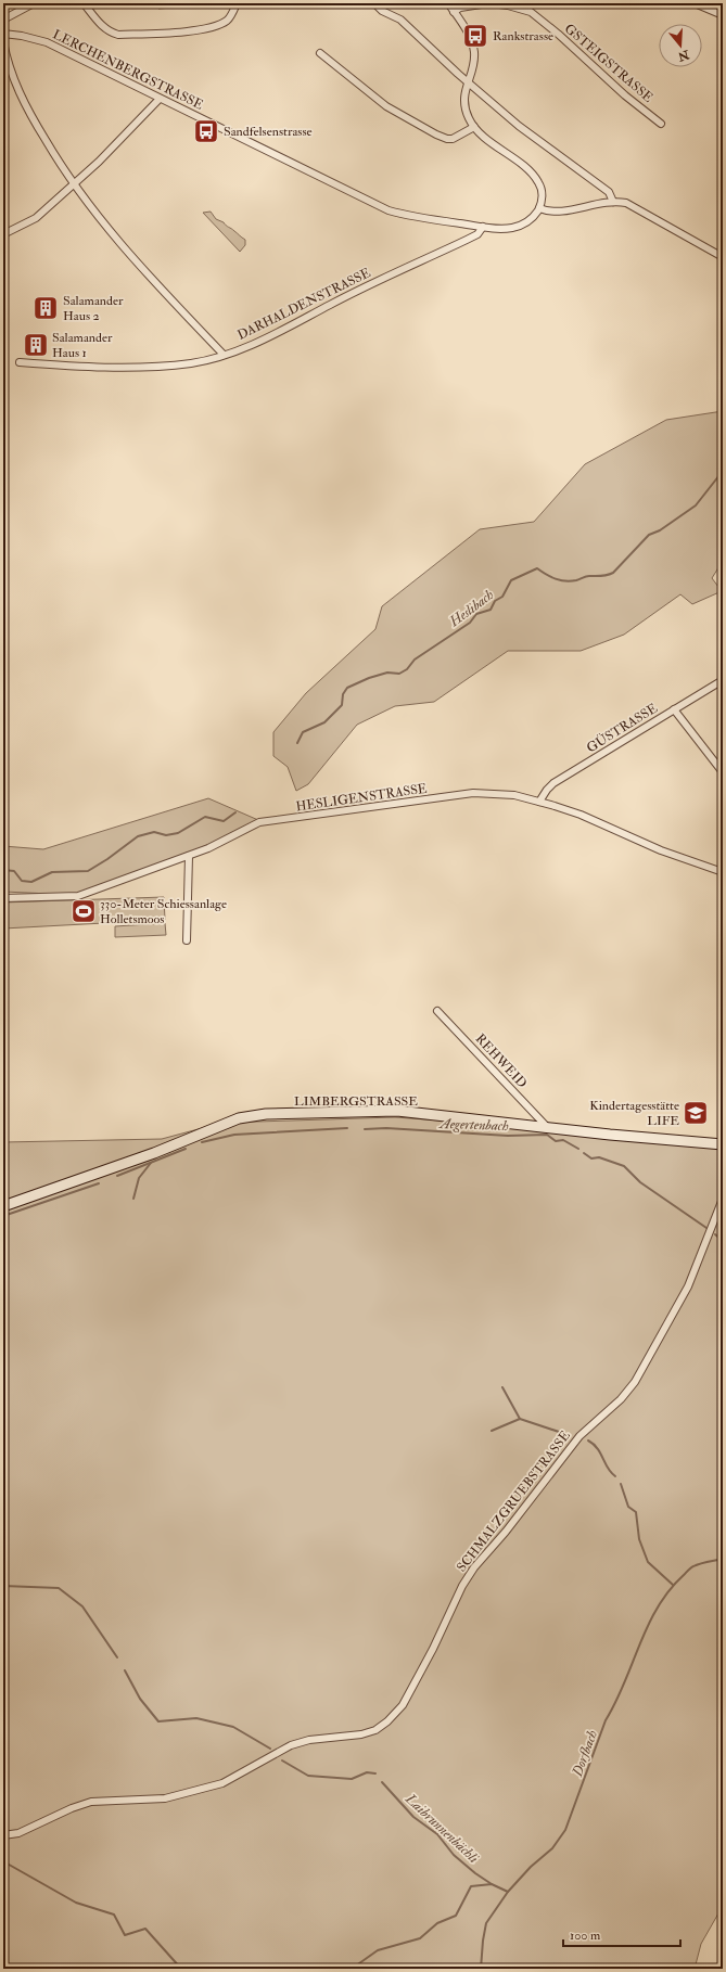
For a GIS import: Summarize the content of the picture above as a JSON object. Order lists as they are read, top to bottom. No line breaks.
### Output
{"streets":{"street":["GSTEIGSTRASSE","LERCHENBERGSTRASSE","DARHALDENSTRASSE","GÜSTRASSE","HESLIGENSTRASSE","REHWEID","LIMBERGSTRASSE","SCHMALZGRUEBSTRASSE"]},"crossings":[["LERCHENBERGSTRASSE","DARHALDENSTRASSE"],["GÜSTRASSE","HESLIGENSTRASSE"],["REHWEID","LIMBERGSTRASSE"]],"water":["Heslibach","Aegertenbach","Dorfbach","Laibrunnenbächli"],"places":{"bus stop":["Rankstrasse","Sandfelsenstrasse"],"building":["Salamander Haus 2","Salamander Haus 1"],"sports":["330-Meter Schiessanlage Holletsmoos"],"school or university":["Kindertagesstätte LIFE"]},"scale_bar":"100 m","north":"bottom"}
